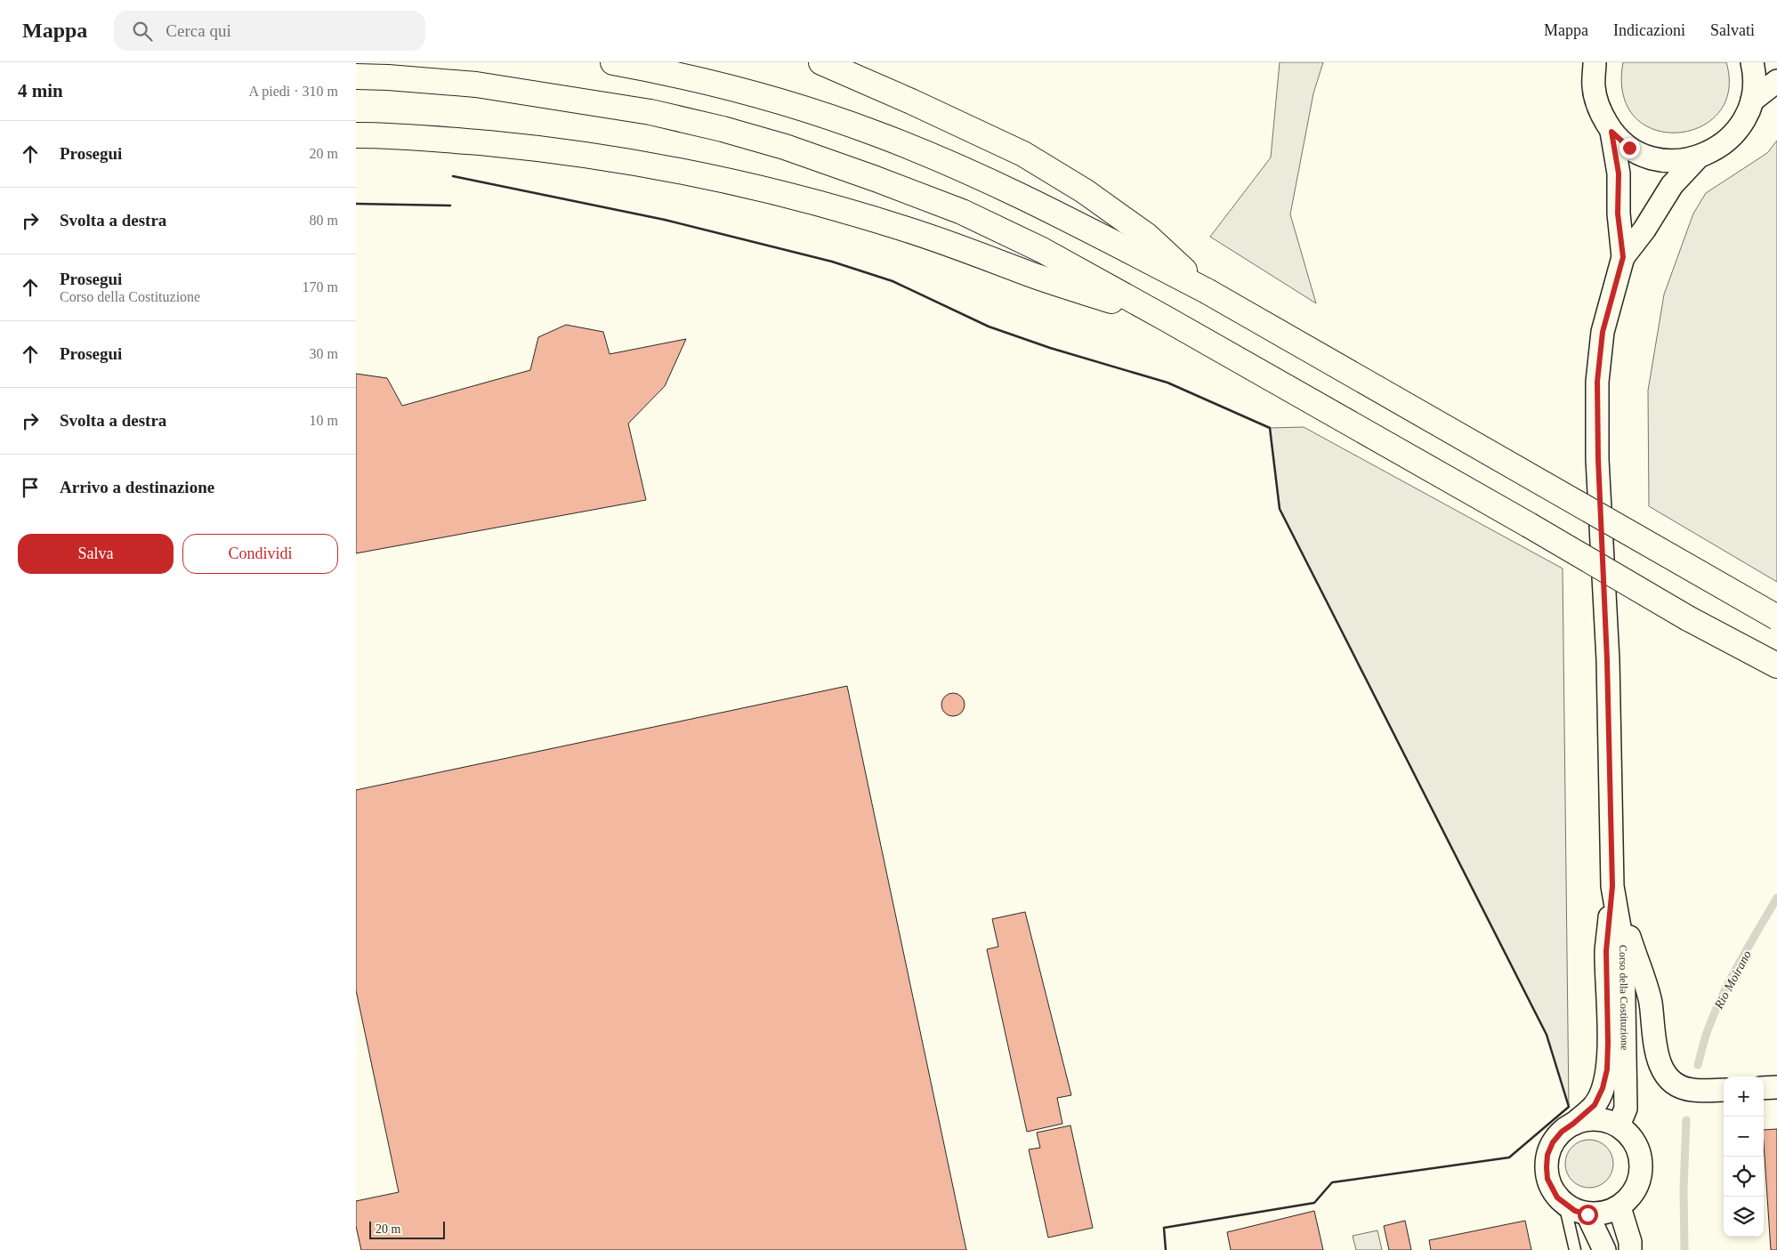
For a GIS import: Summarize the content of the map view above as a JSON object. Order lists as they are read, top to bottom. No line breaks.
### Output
{"streets":{"street":["Corso della Costituzione"]},"water":["Rio Moirano"],"scale_bar":"20 m","page":{"header":"Mappa","search":"Cerca qui","nav":["Mappa","Indicazioni","Salvati"],"heading":["4 min","A piedi · 310 m"],"list":[["Prosegui","20 m"],["Svolta a destra","80 m"],["Prosegui","Corso della Costituzione","170 m"],["Prosegui","30 m"],["Svolta a destra","10 m"],"Arrivo a destinazione"],"buttons":["Salva","Condividi"],"map_buttons":["+","−"],"scale":"20 m"}}
